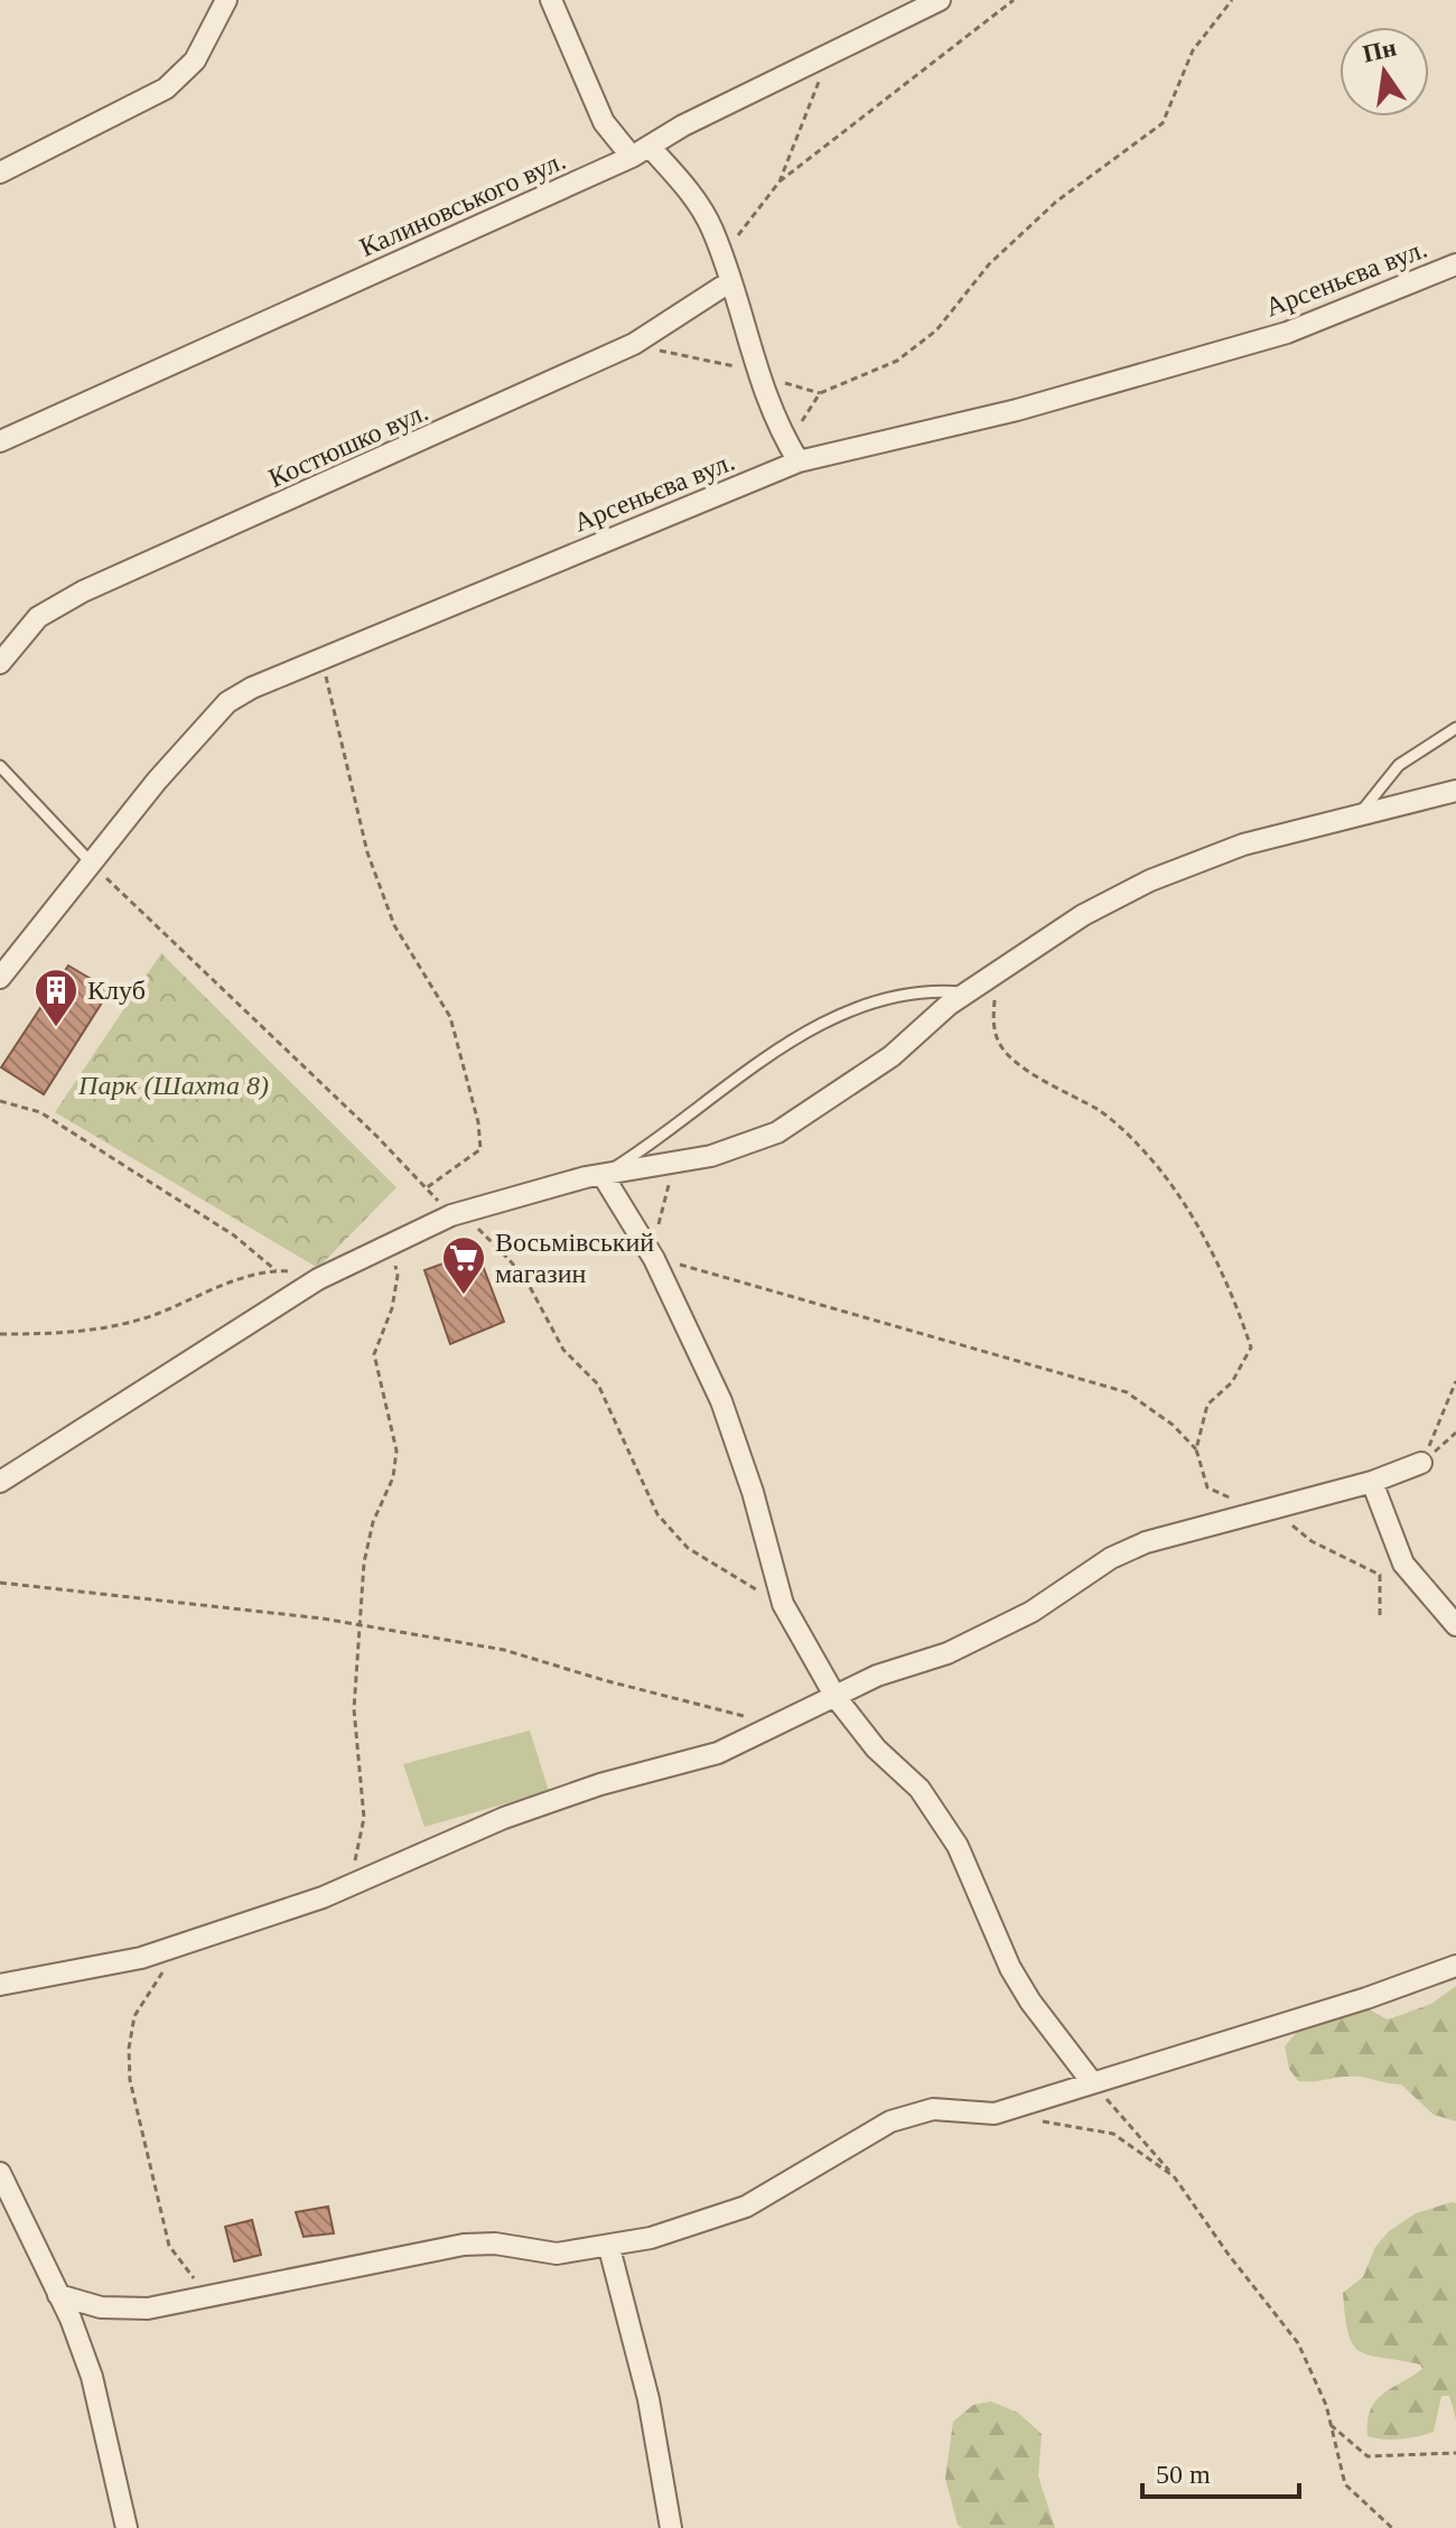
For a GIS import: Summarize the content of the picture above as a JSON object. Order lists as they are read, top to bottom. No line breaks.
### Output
{"streets":{"street":["Калиновського вул.","Арсеньєва вул.","Костюшко вул."]},"parks":["Парк (Шахта 8)"],"places":{"building":["Клуб"],"supermarket":["Восьмівський магазин"]},"scale_bar":"50 m","north":"top"}
